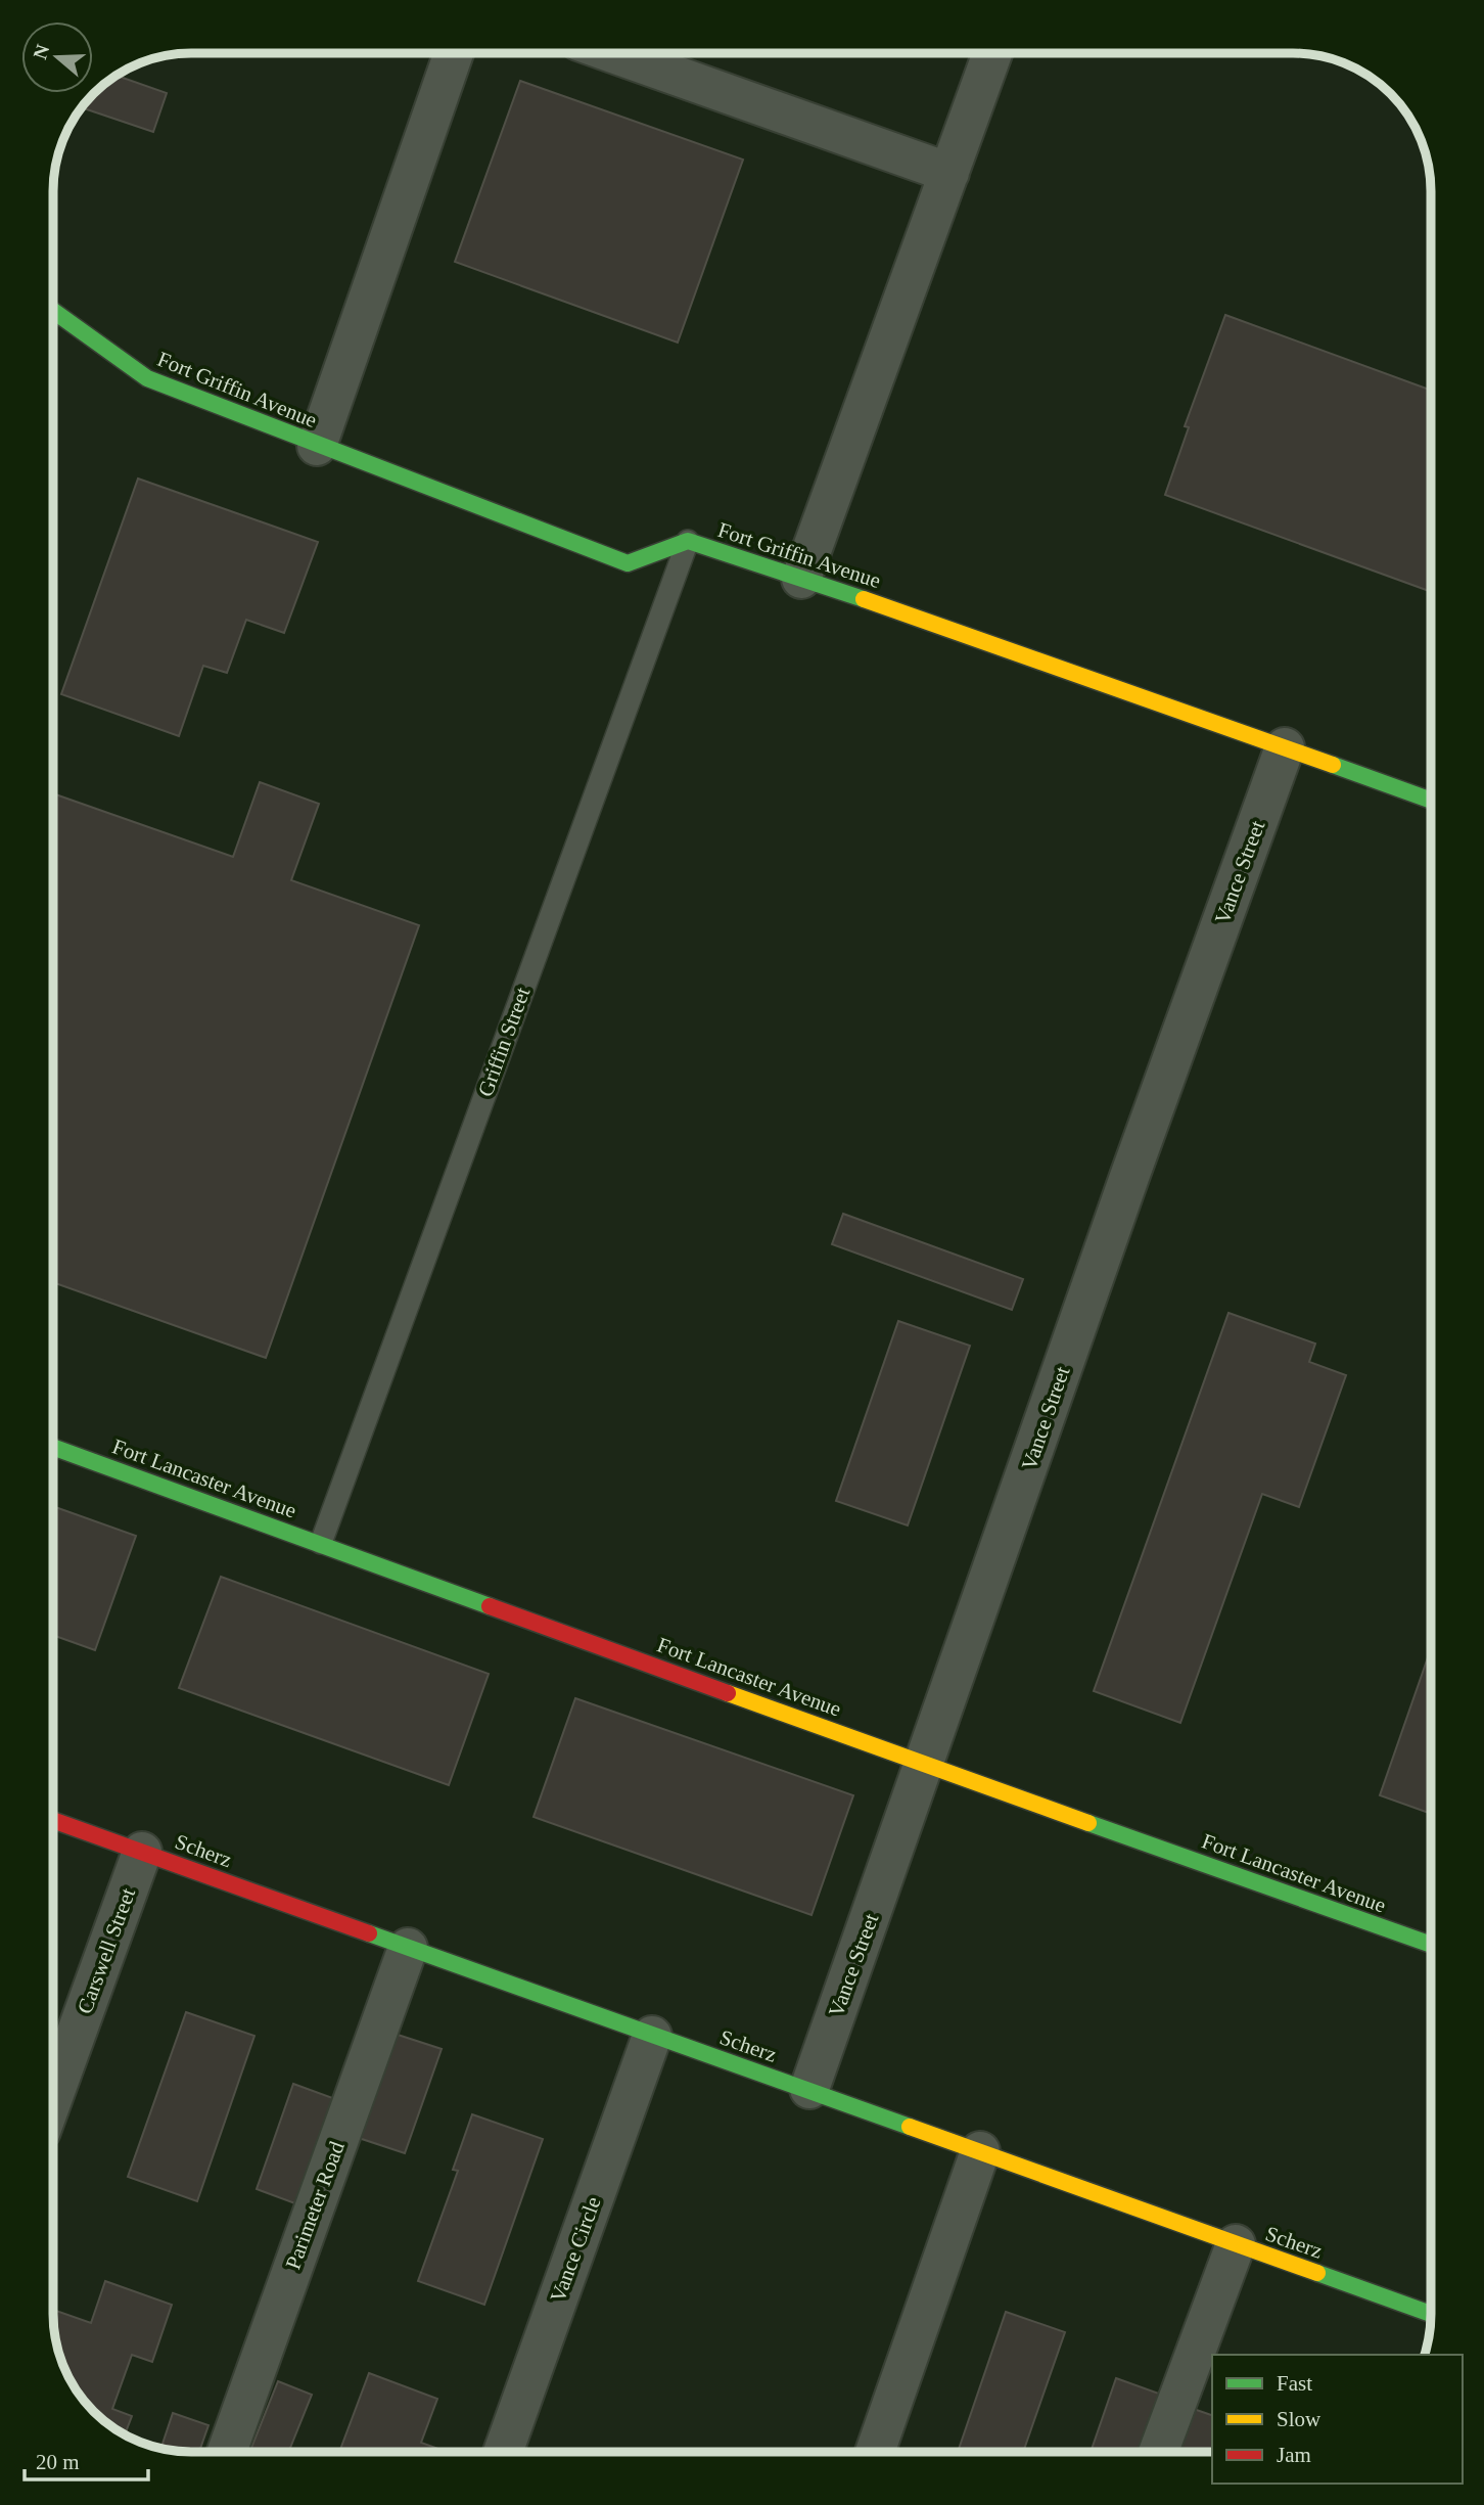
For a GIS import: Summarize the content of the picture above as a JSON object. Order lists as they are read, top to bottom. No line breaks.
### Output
{"streets":{"street":["Fort Griffin Avenue","Vance Street","Fort Lancaster Avenue","Scherz","Carswell Street","Parimeter Road","Vance Circle"],"lane":["Griffin Street"]},"crossings":[["Fort Griffin Avenue","Vance Street"],["Fort Griffin Avenue","Griffin Street"],["Vance Street","Fort Lancaster Avenue"],["Vance Street","Scherz"],["Griffin Street","Fort Lancaster Avenue"],["Scherz","Carswell Street"],["Scherz","Parimeter Road"],["Scherz","Vance Circle"]],"legend":["Fast","Slow","Jam"],"scale_bar":"20 m","north":"left"}
